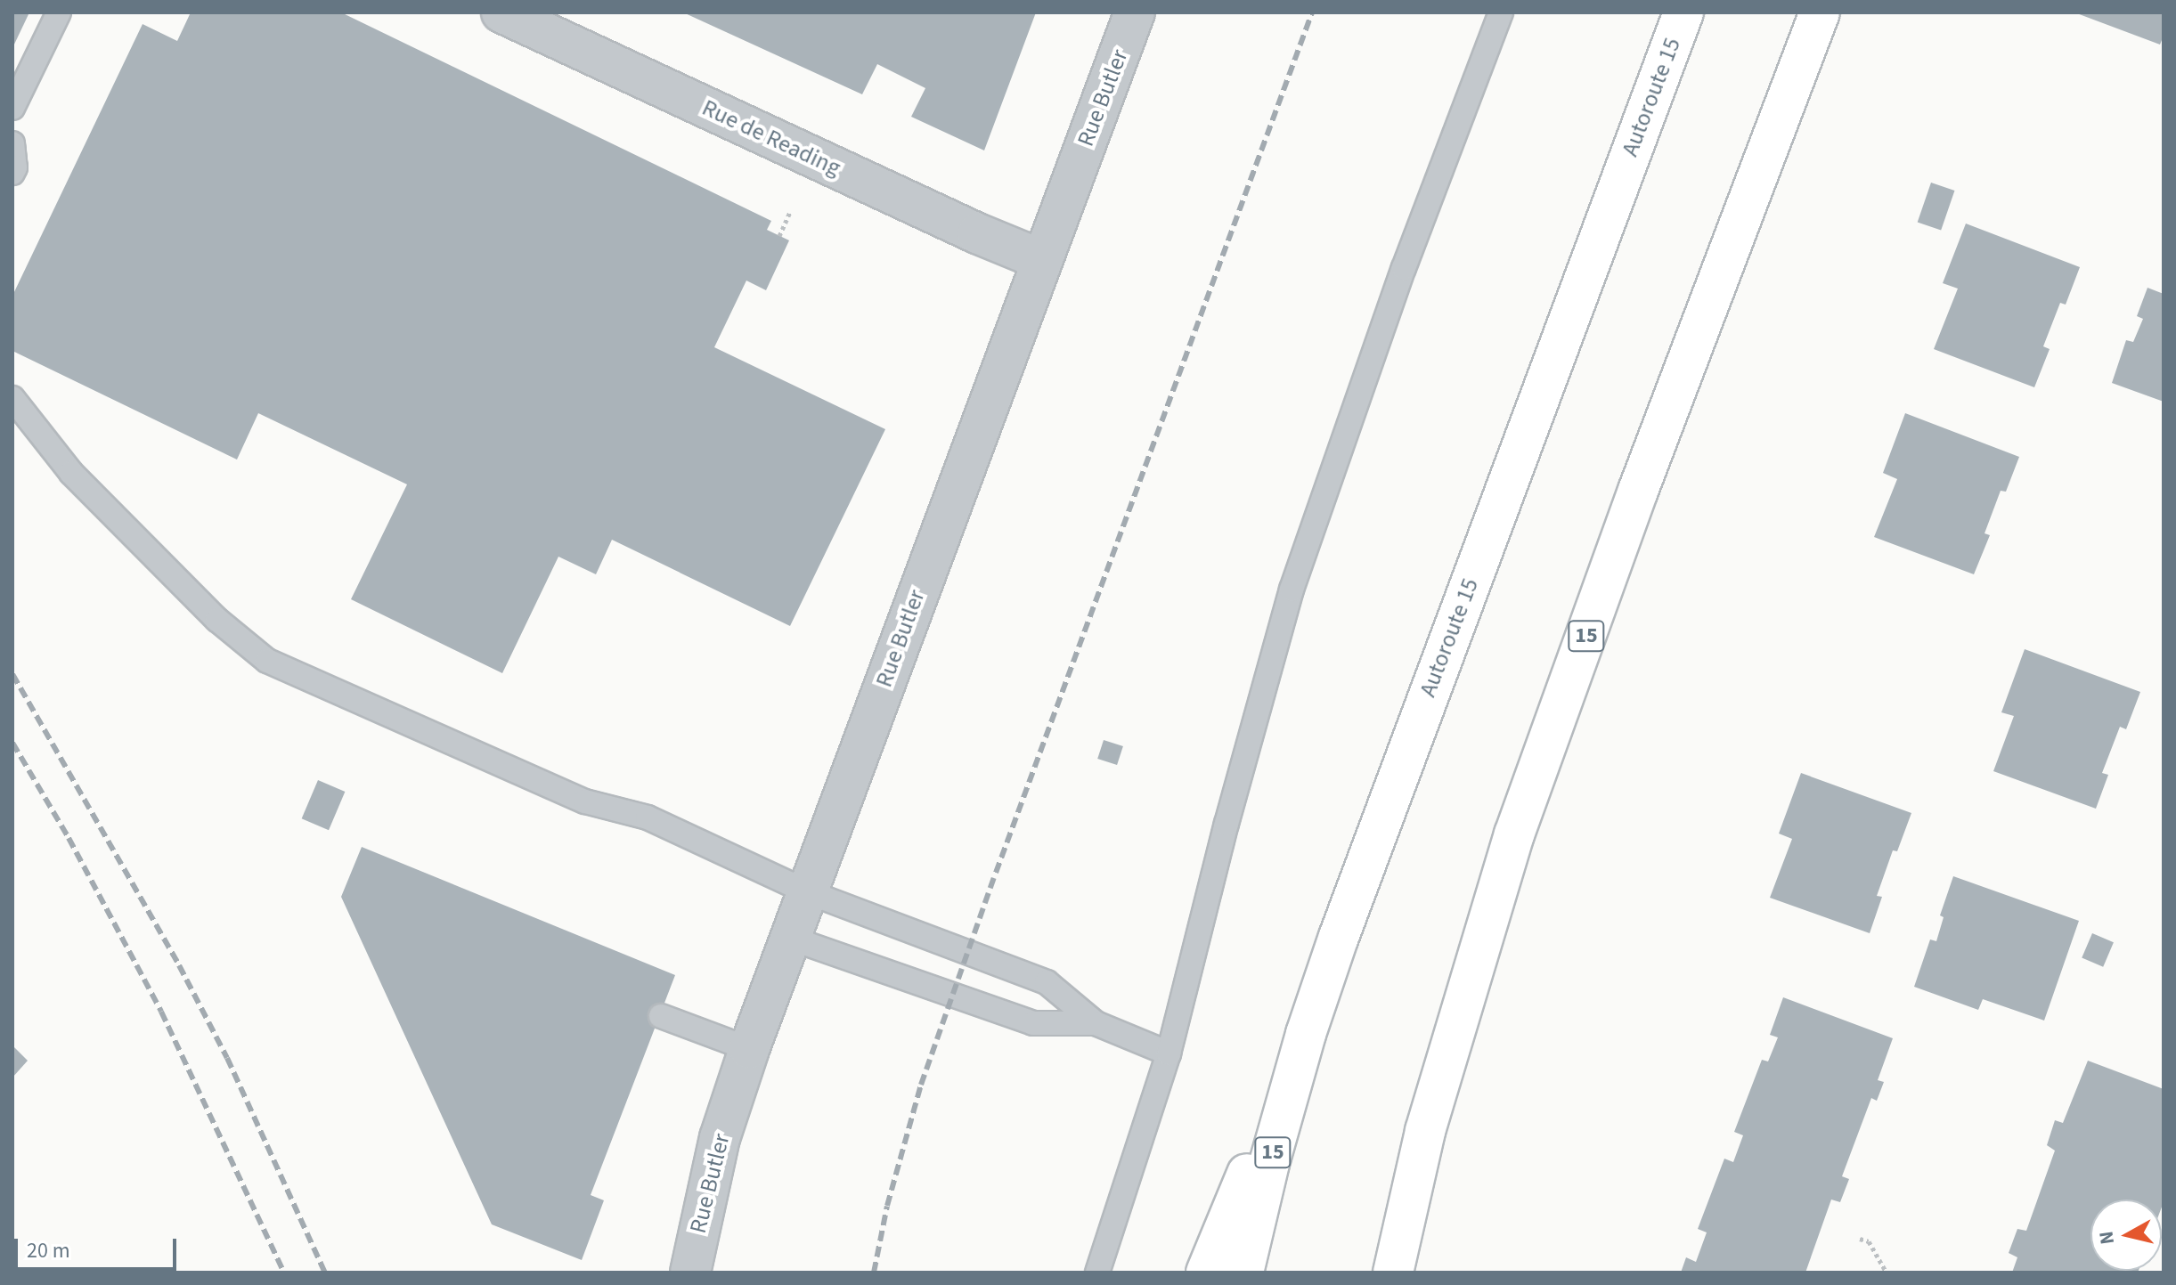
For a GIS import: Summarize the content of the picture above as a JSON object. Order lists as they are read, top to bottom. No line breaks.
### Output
{"streets":{"highway":["Autoroute 15","15"],"street":["Rue Butler","Rue de Reading"]},"crossings":[["Rue Butler","Rue de Reading"]],"scale_bar":"20 m","north":"left"}
